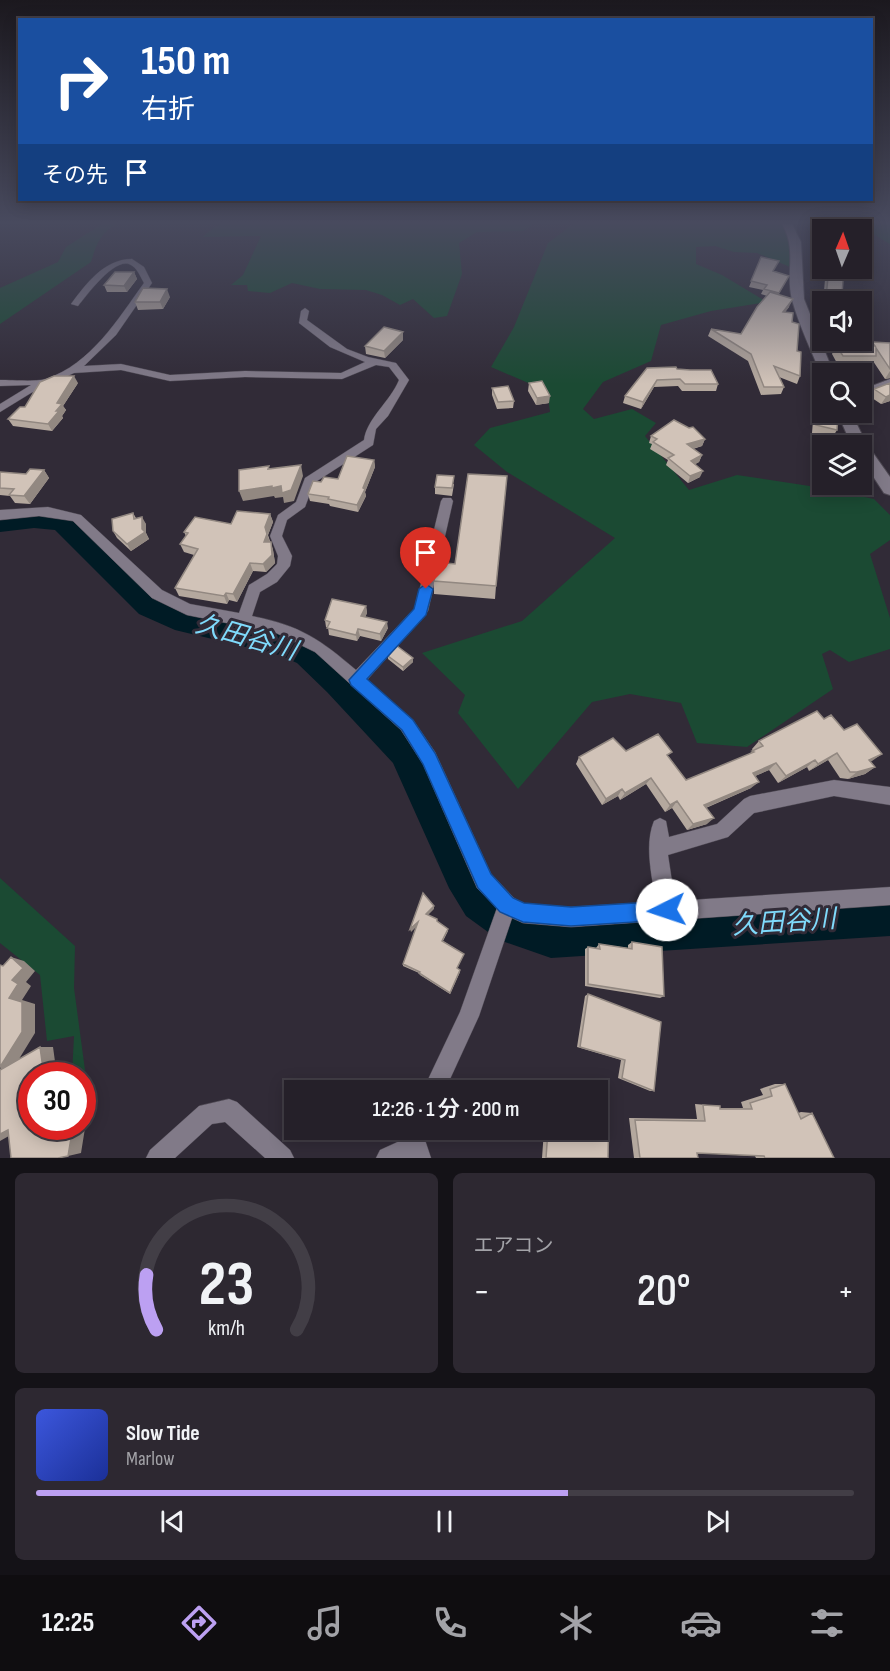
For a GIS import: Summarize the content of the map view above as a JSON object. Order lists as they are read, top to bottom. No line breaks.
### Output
{"water":["久田谷川"],"north":"top","page":{"turn":["150 m","右折"],"then":"その先","limit":"30","trip":"12:26 · 1 分 · 200 m","tile":"エアコン","heat":["−","20°","+"],"song":["Slow Tide","Marlow"],"tabs":"12:25","gauge":["23","km/h"]}}
